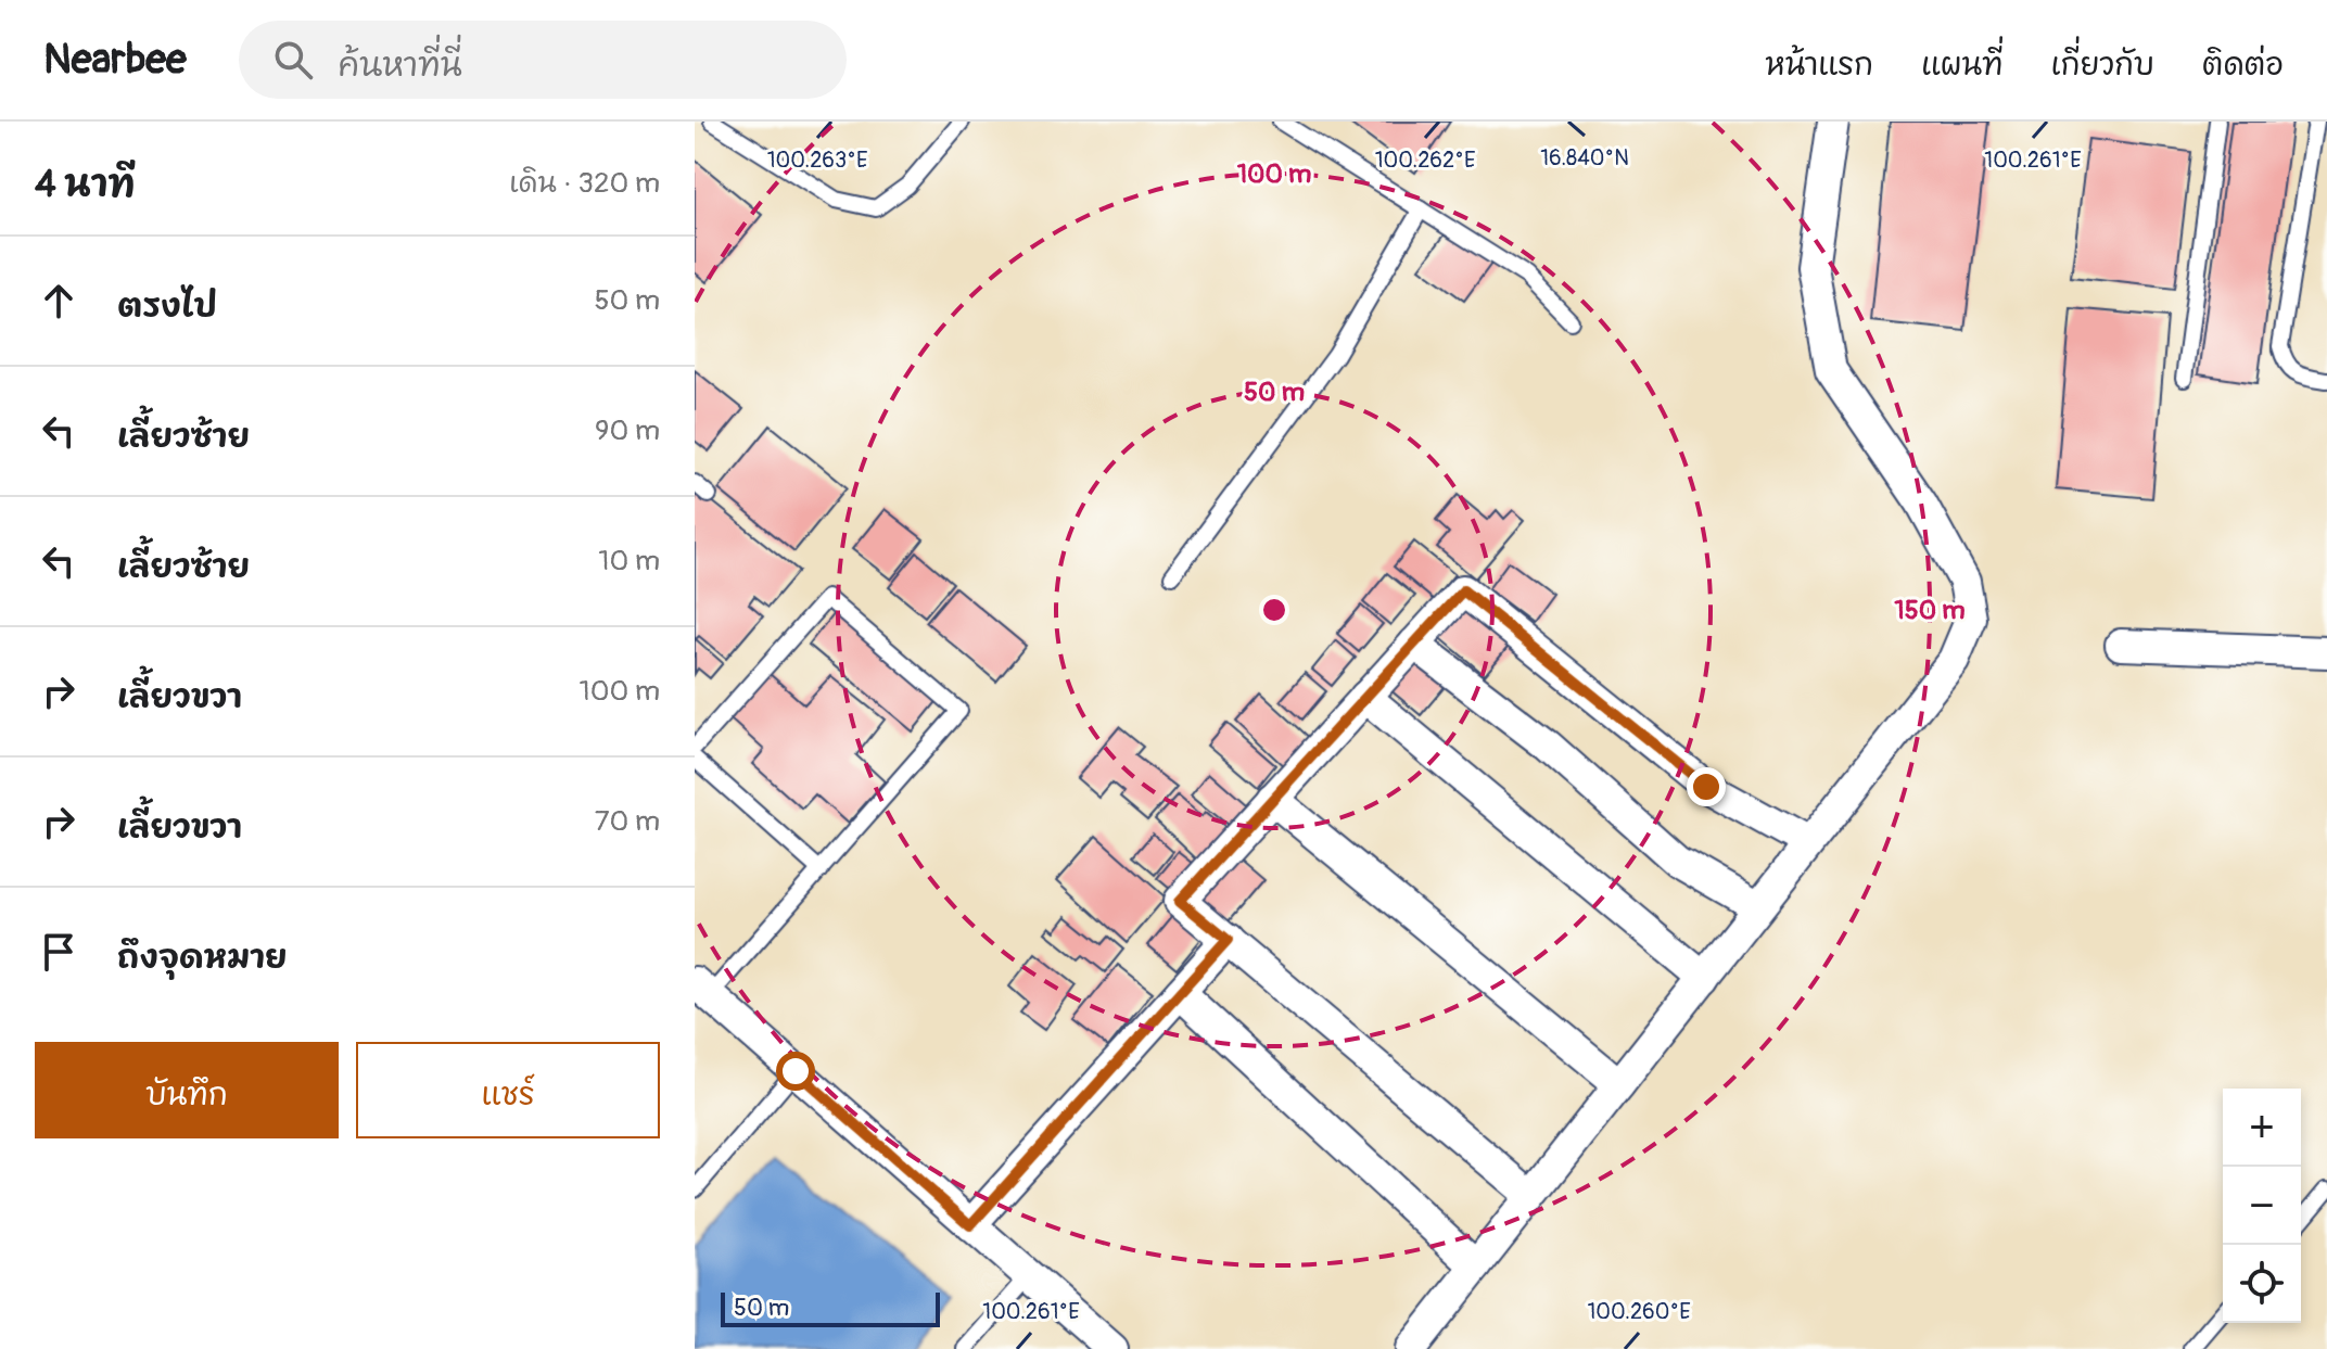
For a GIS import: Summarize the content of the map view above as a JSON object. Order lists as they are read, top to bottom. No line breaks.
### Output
{"scale_bar":"50 m","page":{"header":"Nearbee","search":"ค้นหาที่นี่","nav":["หน้าแรก","แผนที่","เกี่ยวกับ","ติดต่อ"],"heading":["4 นาที","เดิน · 320 m"],"list":[["ตรงไป","50 m"],["เลี้ยวซ้าย","90 m"],["เลี้ยวซ้าย","10 m"],["เลี้ยวขวา","100 m"],["เลี้ยวขวา","70 m"],"ถึงจุดหมาย"],"buttons":["บันทึก","แชร์"],"map_buttons":["+","−"],"scale":"50 m"},"coordinates":["16.840°N","100.263°E","100.262°E","100.261°E","100.260°E"],"rings":["100 m","50 m","150 m"]}
